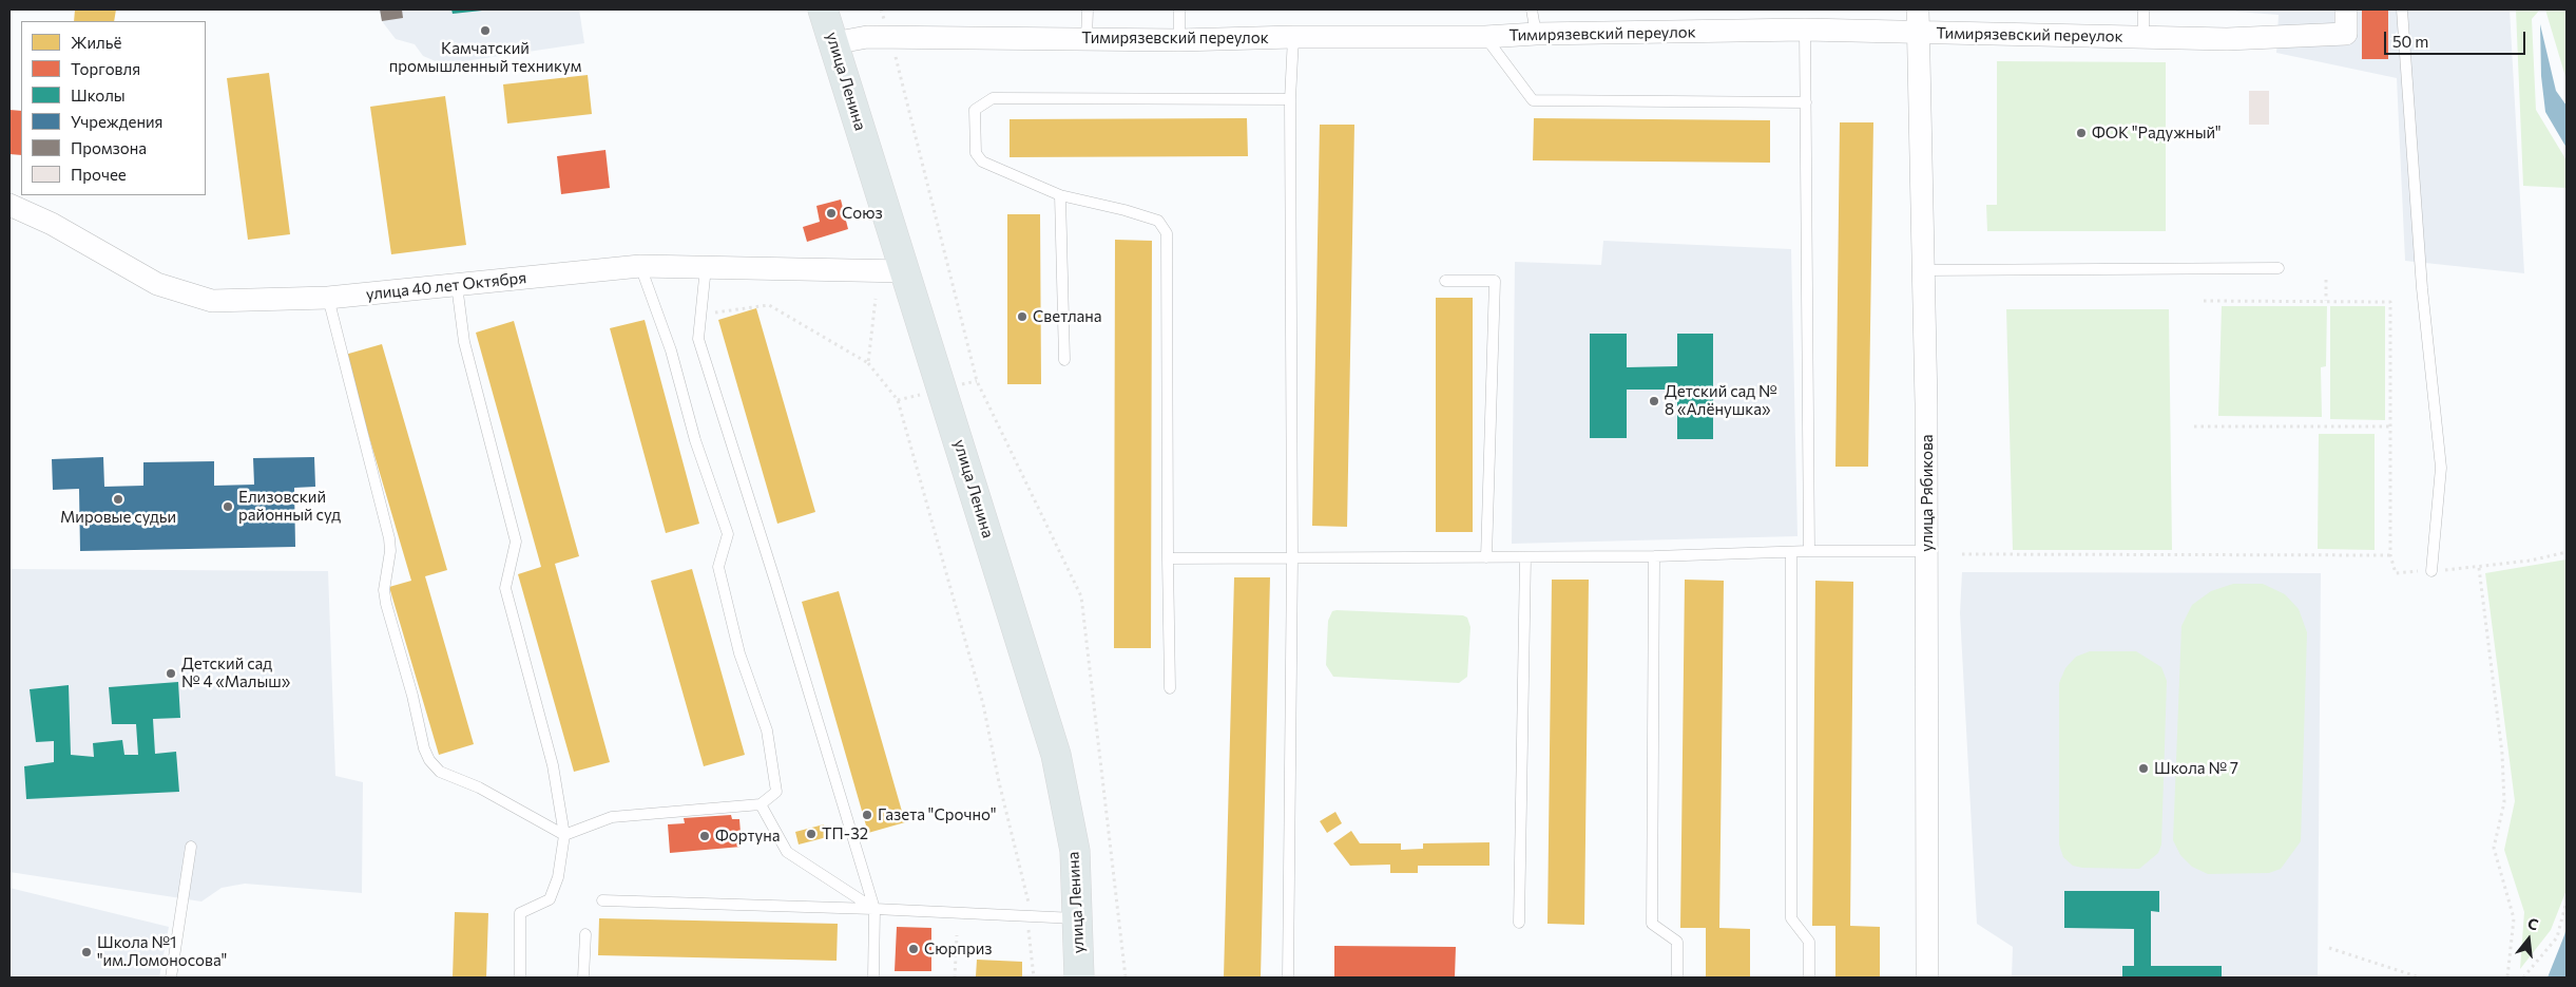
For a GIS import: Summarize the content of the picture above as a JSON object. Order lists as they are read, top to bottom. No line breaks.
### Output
{"streets":{"main road":["улица Ленина"],"street":["Тимирязевский переулок","улица 40 лет Октября","улица Рябикова"]},"crossings":[["Тимирязевский переулок","улица Ленина"],["Тимирязевский переулок","улица Рябикова"],["улица Ленина","улица 40 лет Октября"]],"places":["Камчатский промышленный техникум","ФОК \"Радужный\"","Союз","Светлана","Детский сад № 8 «Алёнушка»","Мировые судьи","Елизовский районный суд","Детский сад № 4 «Малыш»","Школа № 7","Газета \"Срочно\"","ТП-32","Фортуна","Сюрприз","Школа №1 \"им.Ломоносова\""],"legend":["Жильё","Торговля","Школы","Учреждения","Промзона","Прочее"],"scale_bar":"50 m","north":"top"}
